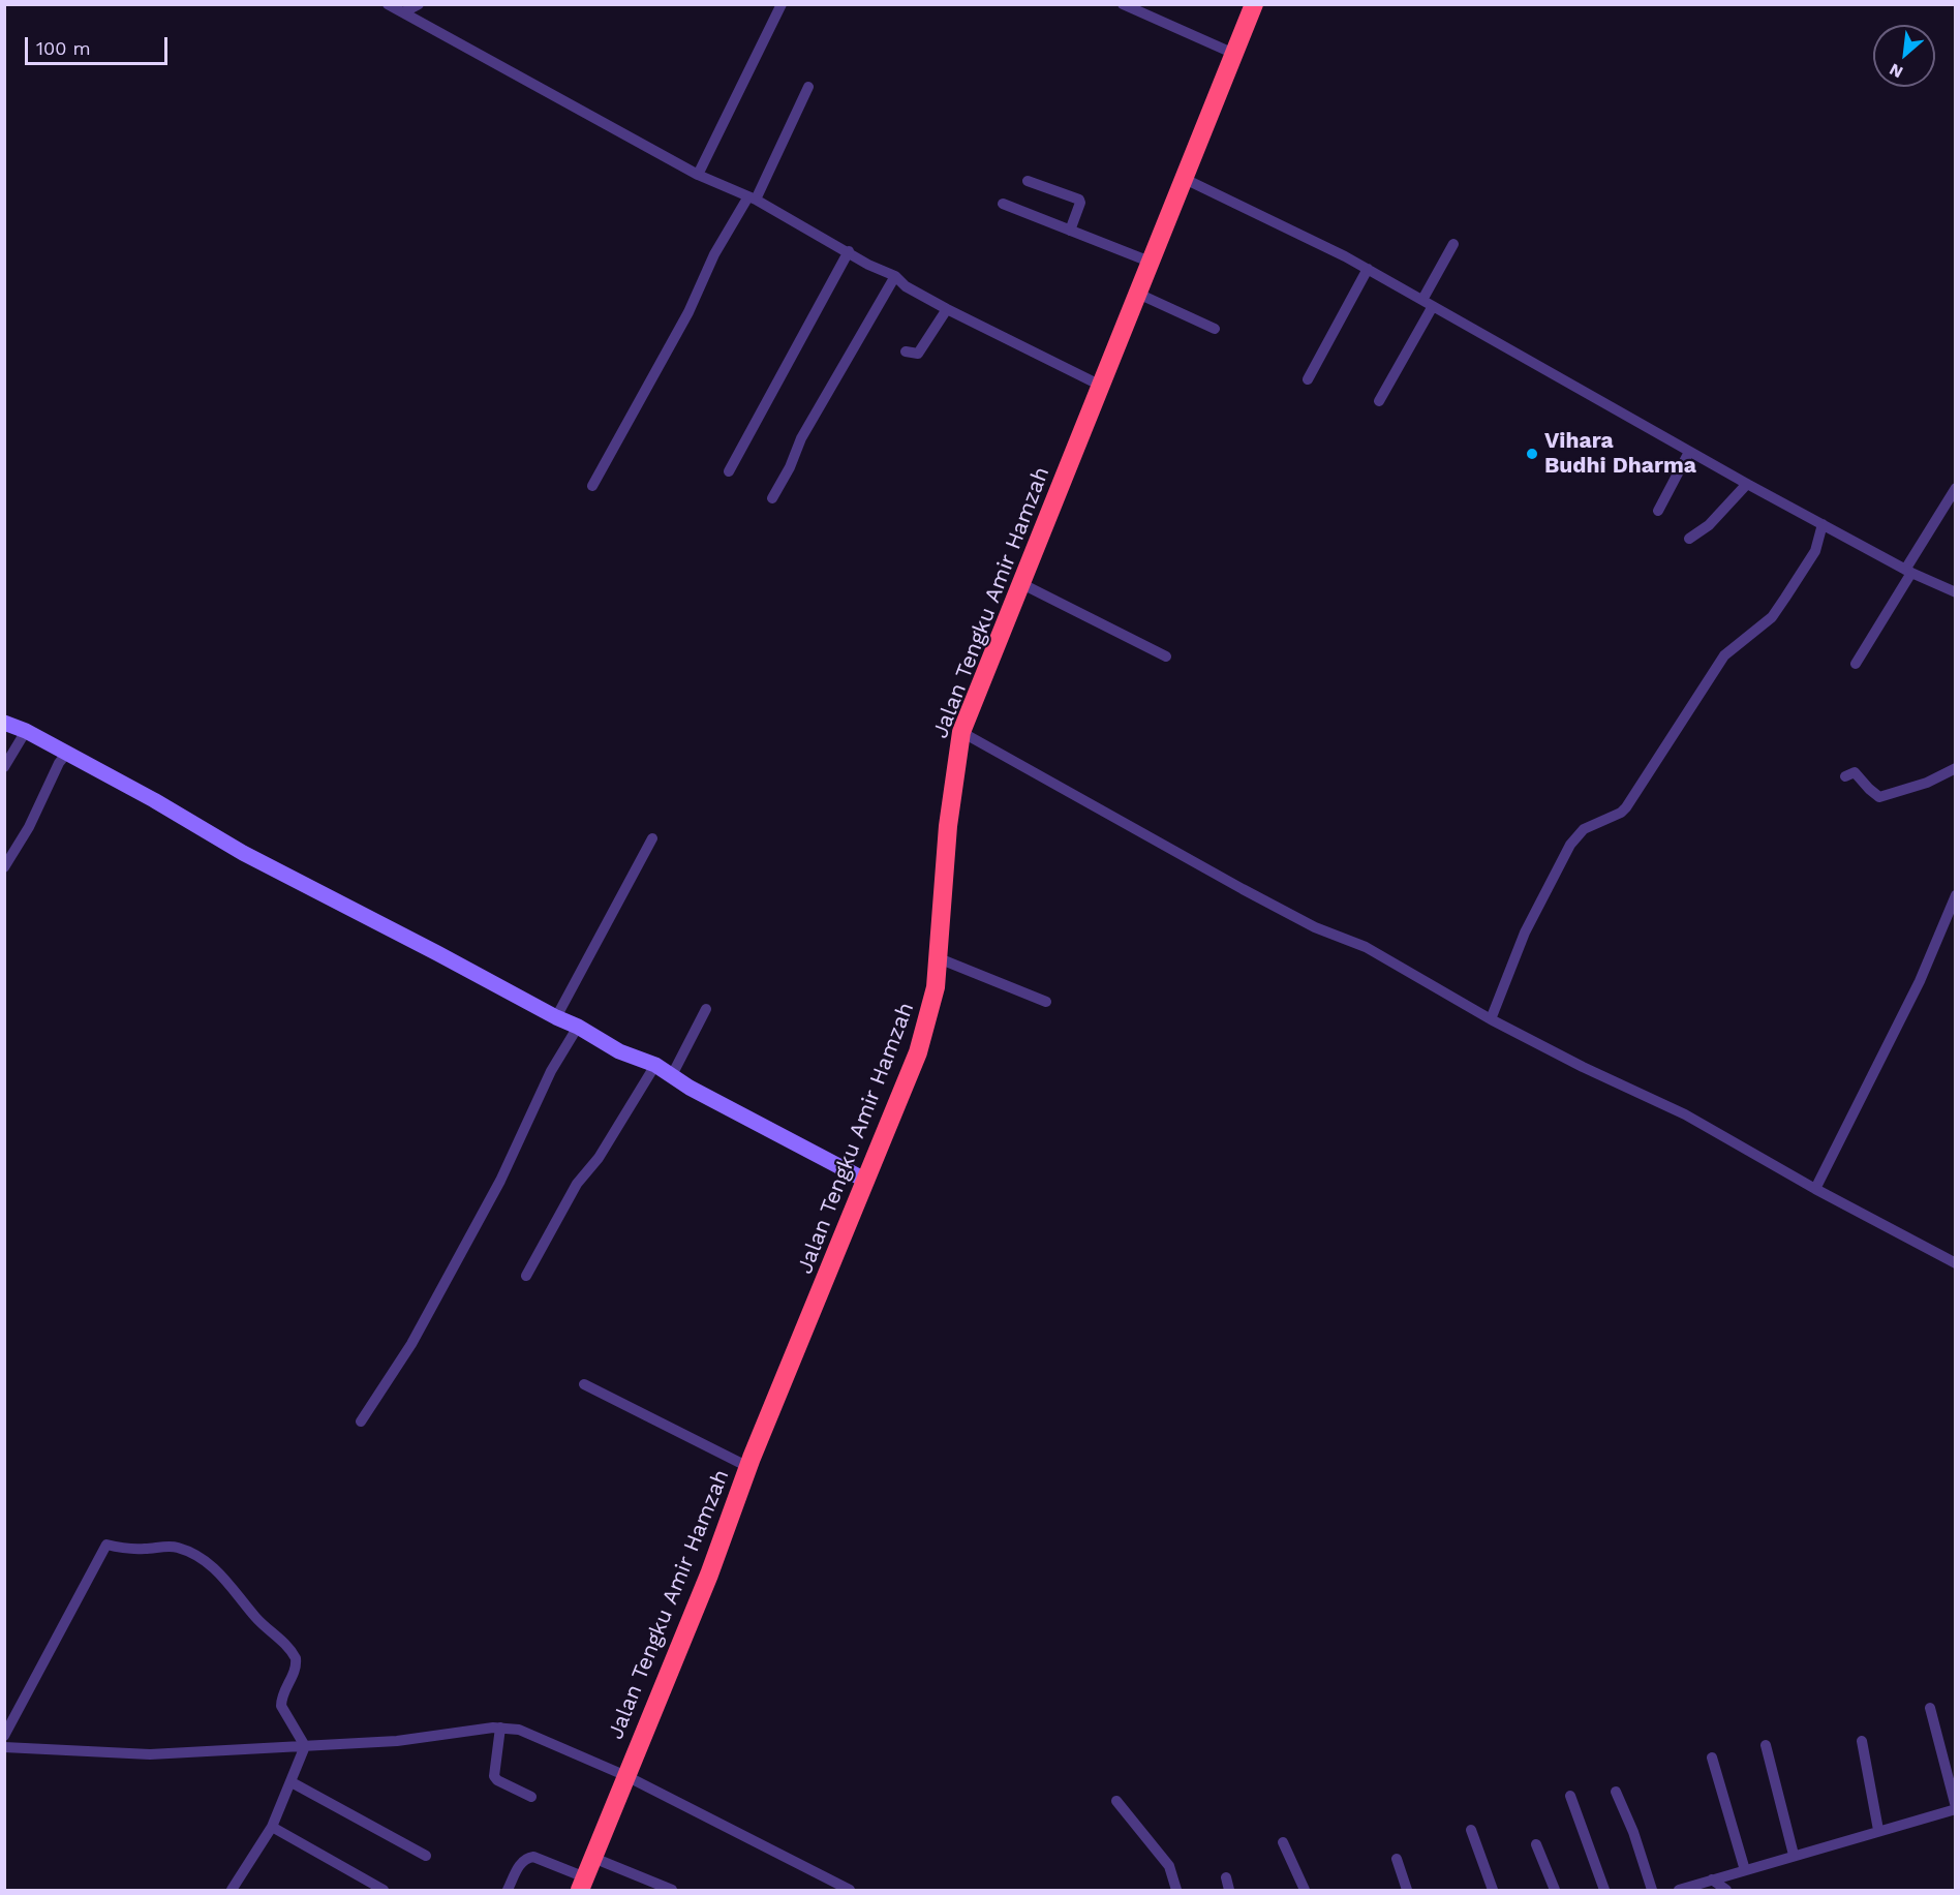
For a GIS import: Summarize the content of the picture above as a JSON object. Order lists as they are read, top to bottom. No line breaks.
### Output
{"streets":{"highway":["Jalan Tengku Amir Hamzah"]},"places":["Vihara Budhi Dharma"],"scale_bar":"100 m","north":"bottom left"}
